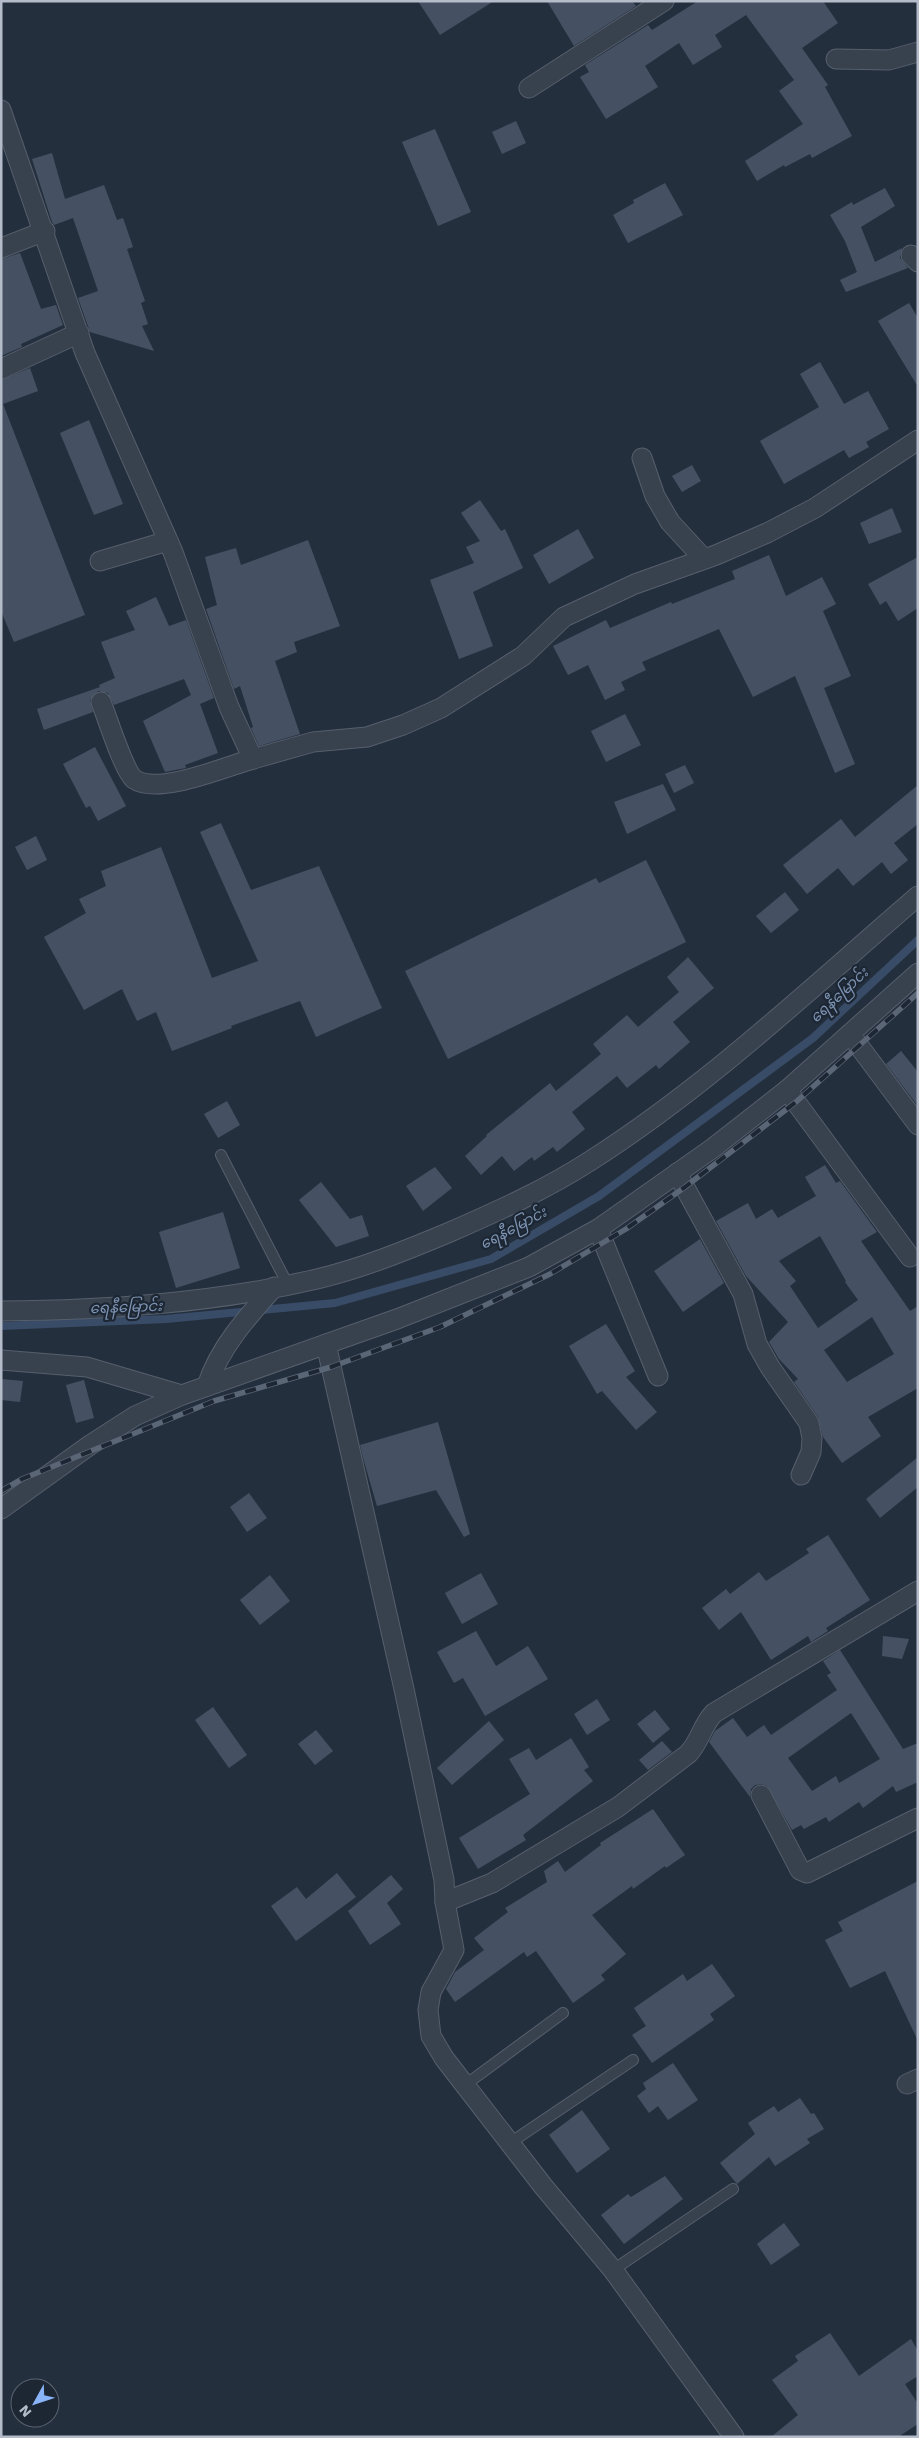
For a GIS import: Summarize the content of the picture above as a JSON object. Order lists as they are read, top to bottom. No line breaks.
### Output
{"water":["ရေနီမြောင်း"],"north":"bottom left"}
